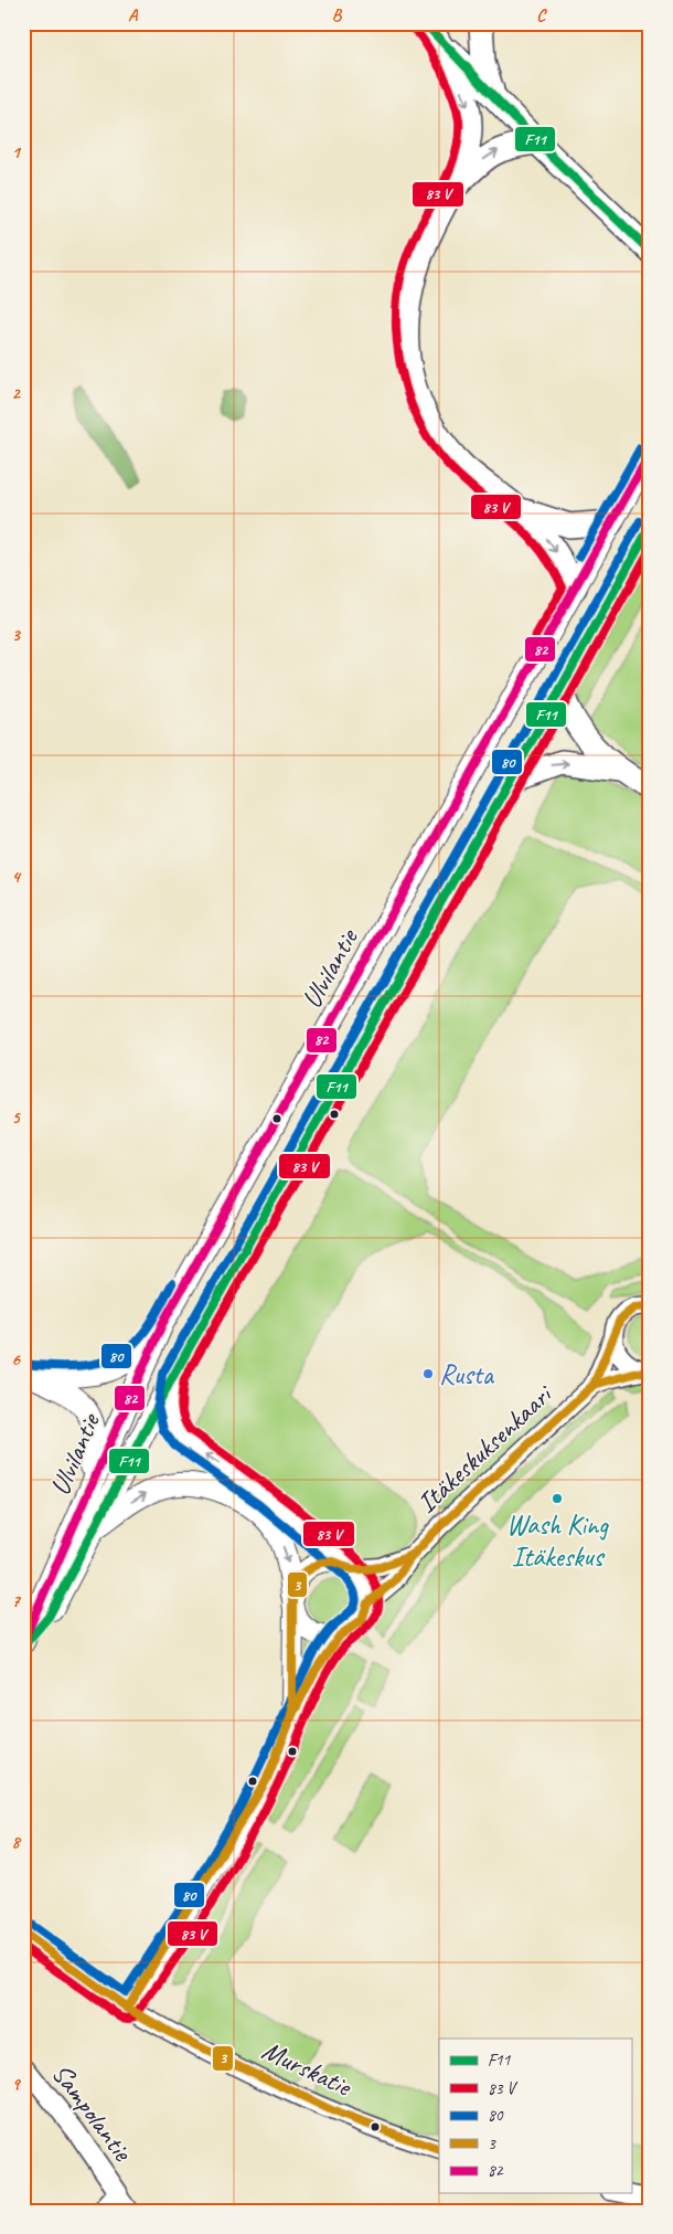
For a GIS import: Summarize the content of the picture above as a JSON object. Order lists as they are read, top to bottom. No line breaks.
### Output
{"streets":{"main road":["Ulvilantie"],"street":["Itäkeskuksenkaari","Murskatie","Sampolantie"]},"places":["Rusta","Wash King Itäkeskus"],"lines":["transit line F11","transit line 80","transit line 82","transit line 3"],"legend":["F11","83 V","80","3","82"],"grid":{"columns":["A","B","C"],"rows":["1","2","3","4","5","6","7","8","9"]}}
